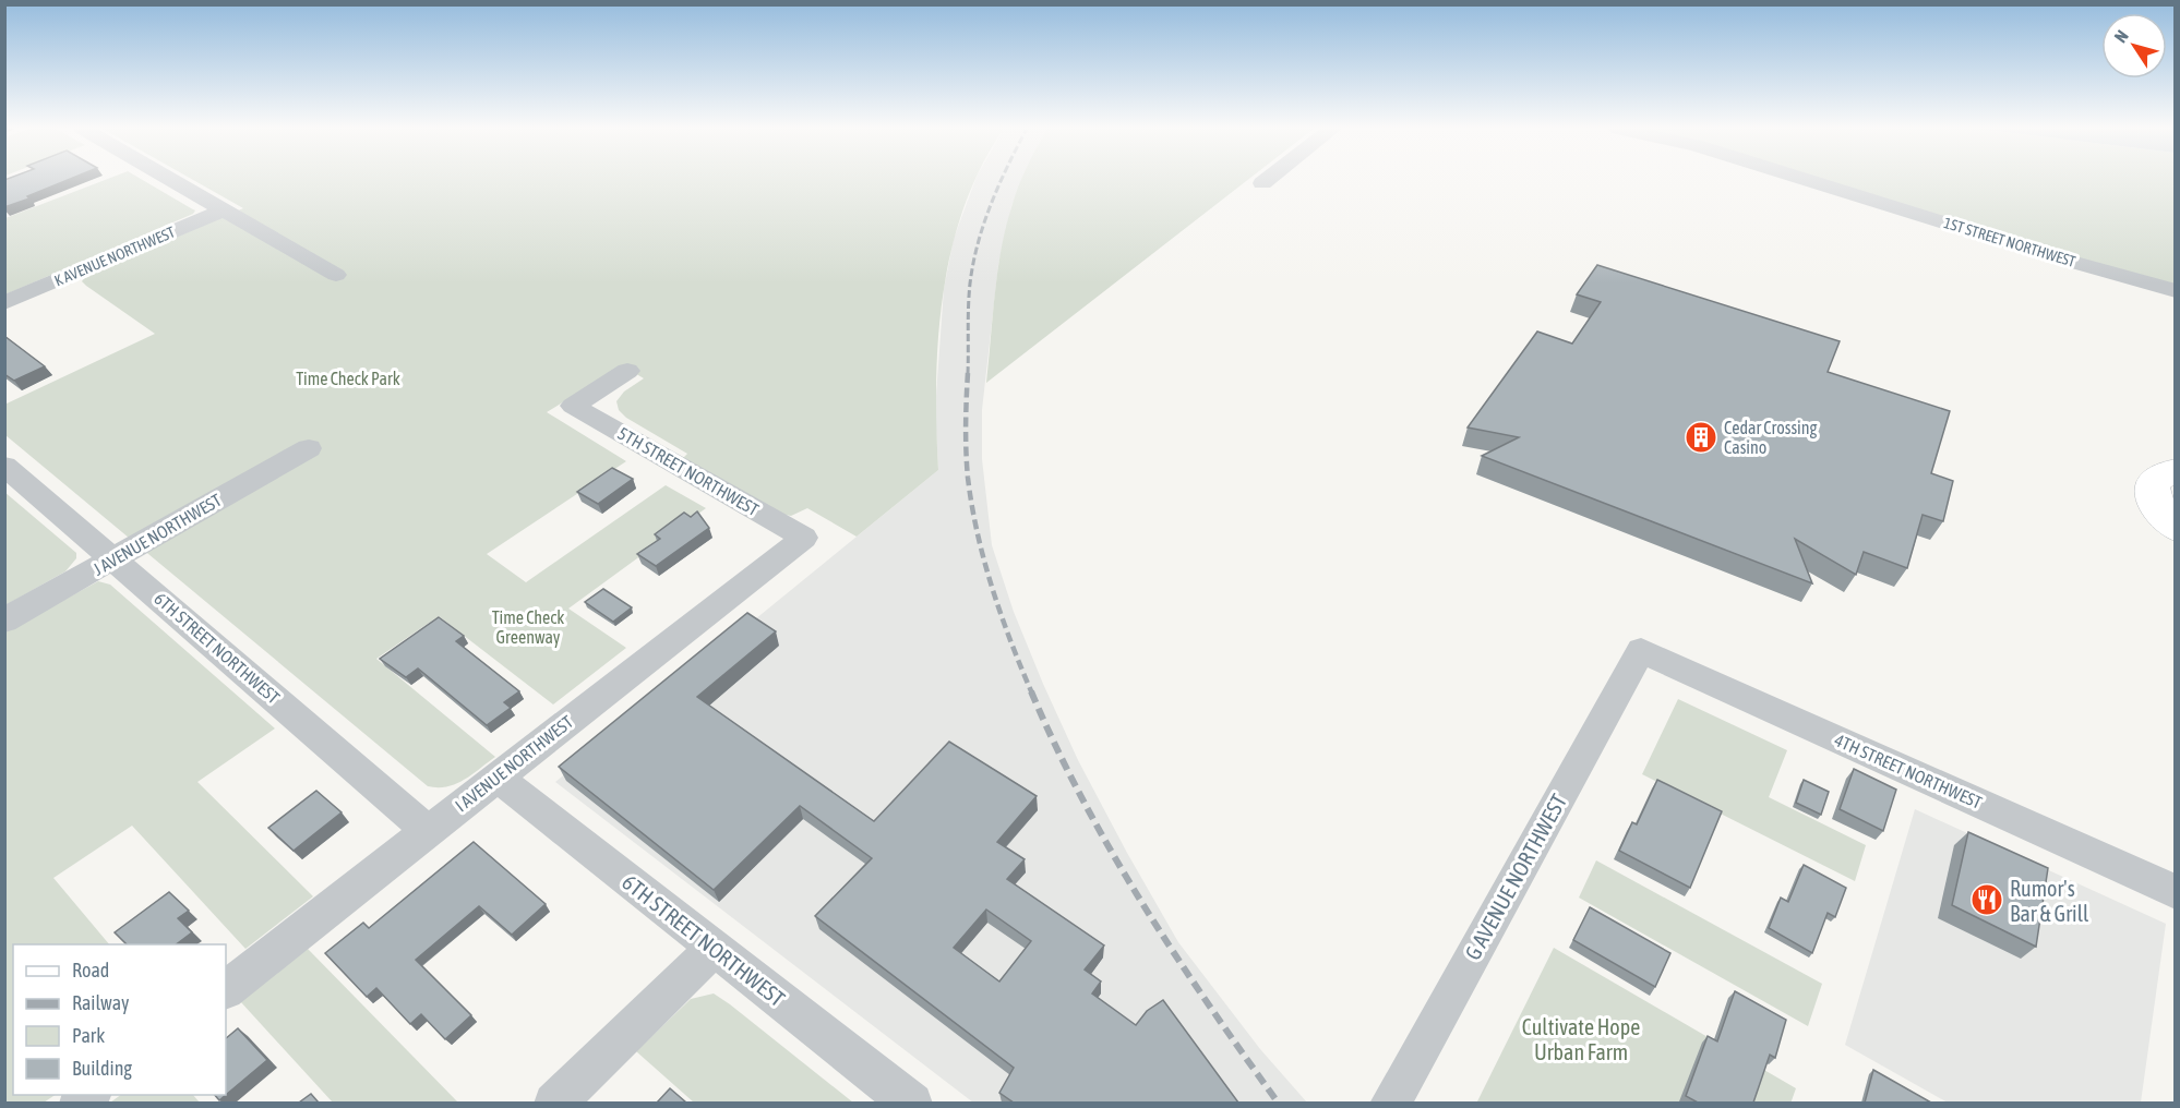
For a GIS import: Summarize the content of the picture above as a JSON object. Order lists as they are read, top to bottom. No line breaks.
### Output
{"streets":{"street":["1ST STREET NORTHWEST","K AVENUE NORTHWEST","5TH STREET NORTHWEST","J AVENUE NORTHWEST","6TH STREET NORTHWEST","I AVENUE NORTHWEST","4TH STREET NORTHWEST","G AVENUE NORTHWEST"]},"crossings":[["5TH STREET NORTHWEST","I AVENUE NORTHWEST"],["J AVENUE NORTHWEST","6TH STREET NORTHWEST"],["6TH STREET NORTHWEST","I AVENUE NORTHWEST"],["4TH STREET NORTHWEST","G AVENUE NORTHWEST"]],"parks":["Time Check Park","Time Check Greenway","Cultivate Hope Urban Farm"],"places":{"building":["Cedar Crossing Casino"],"restaurant":["Rumor's Bar & Grill"]},"legend":["Road","Railway","Park","Building"],"north":"top left"}
